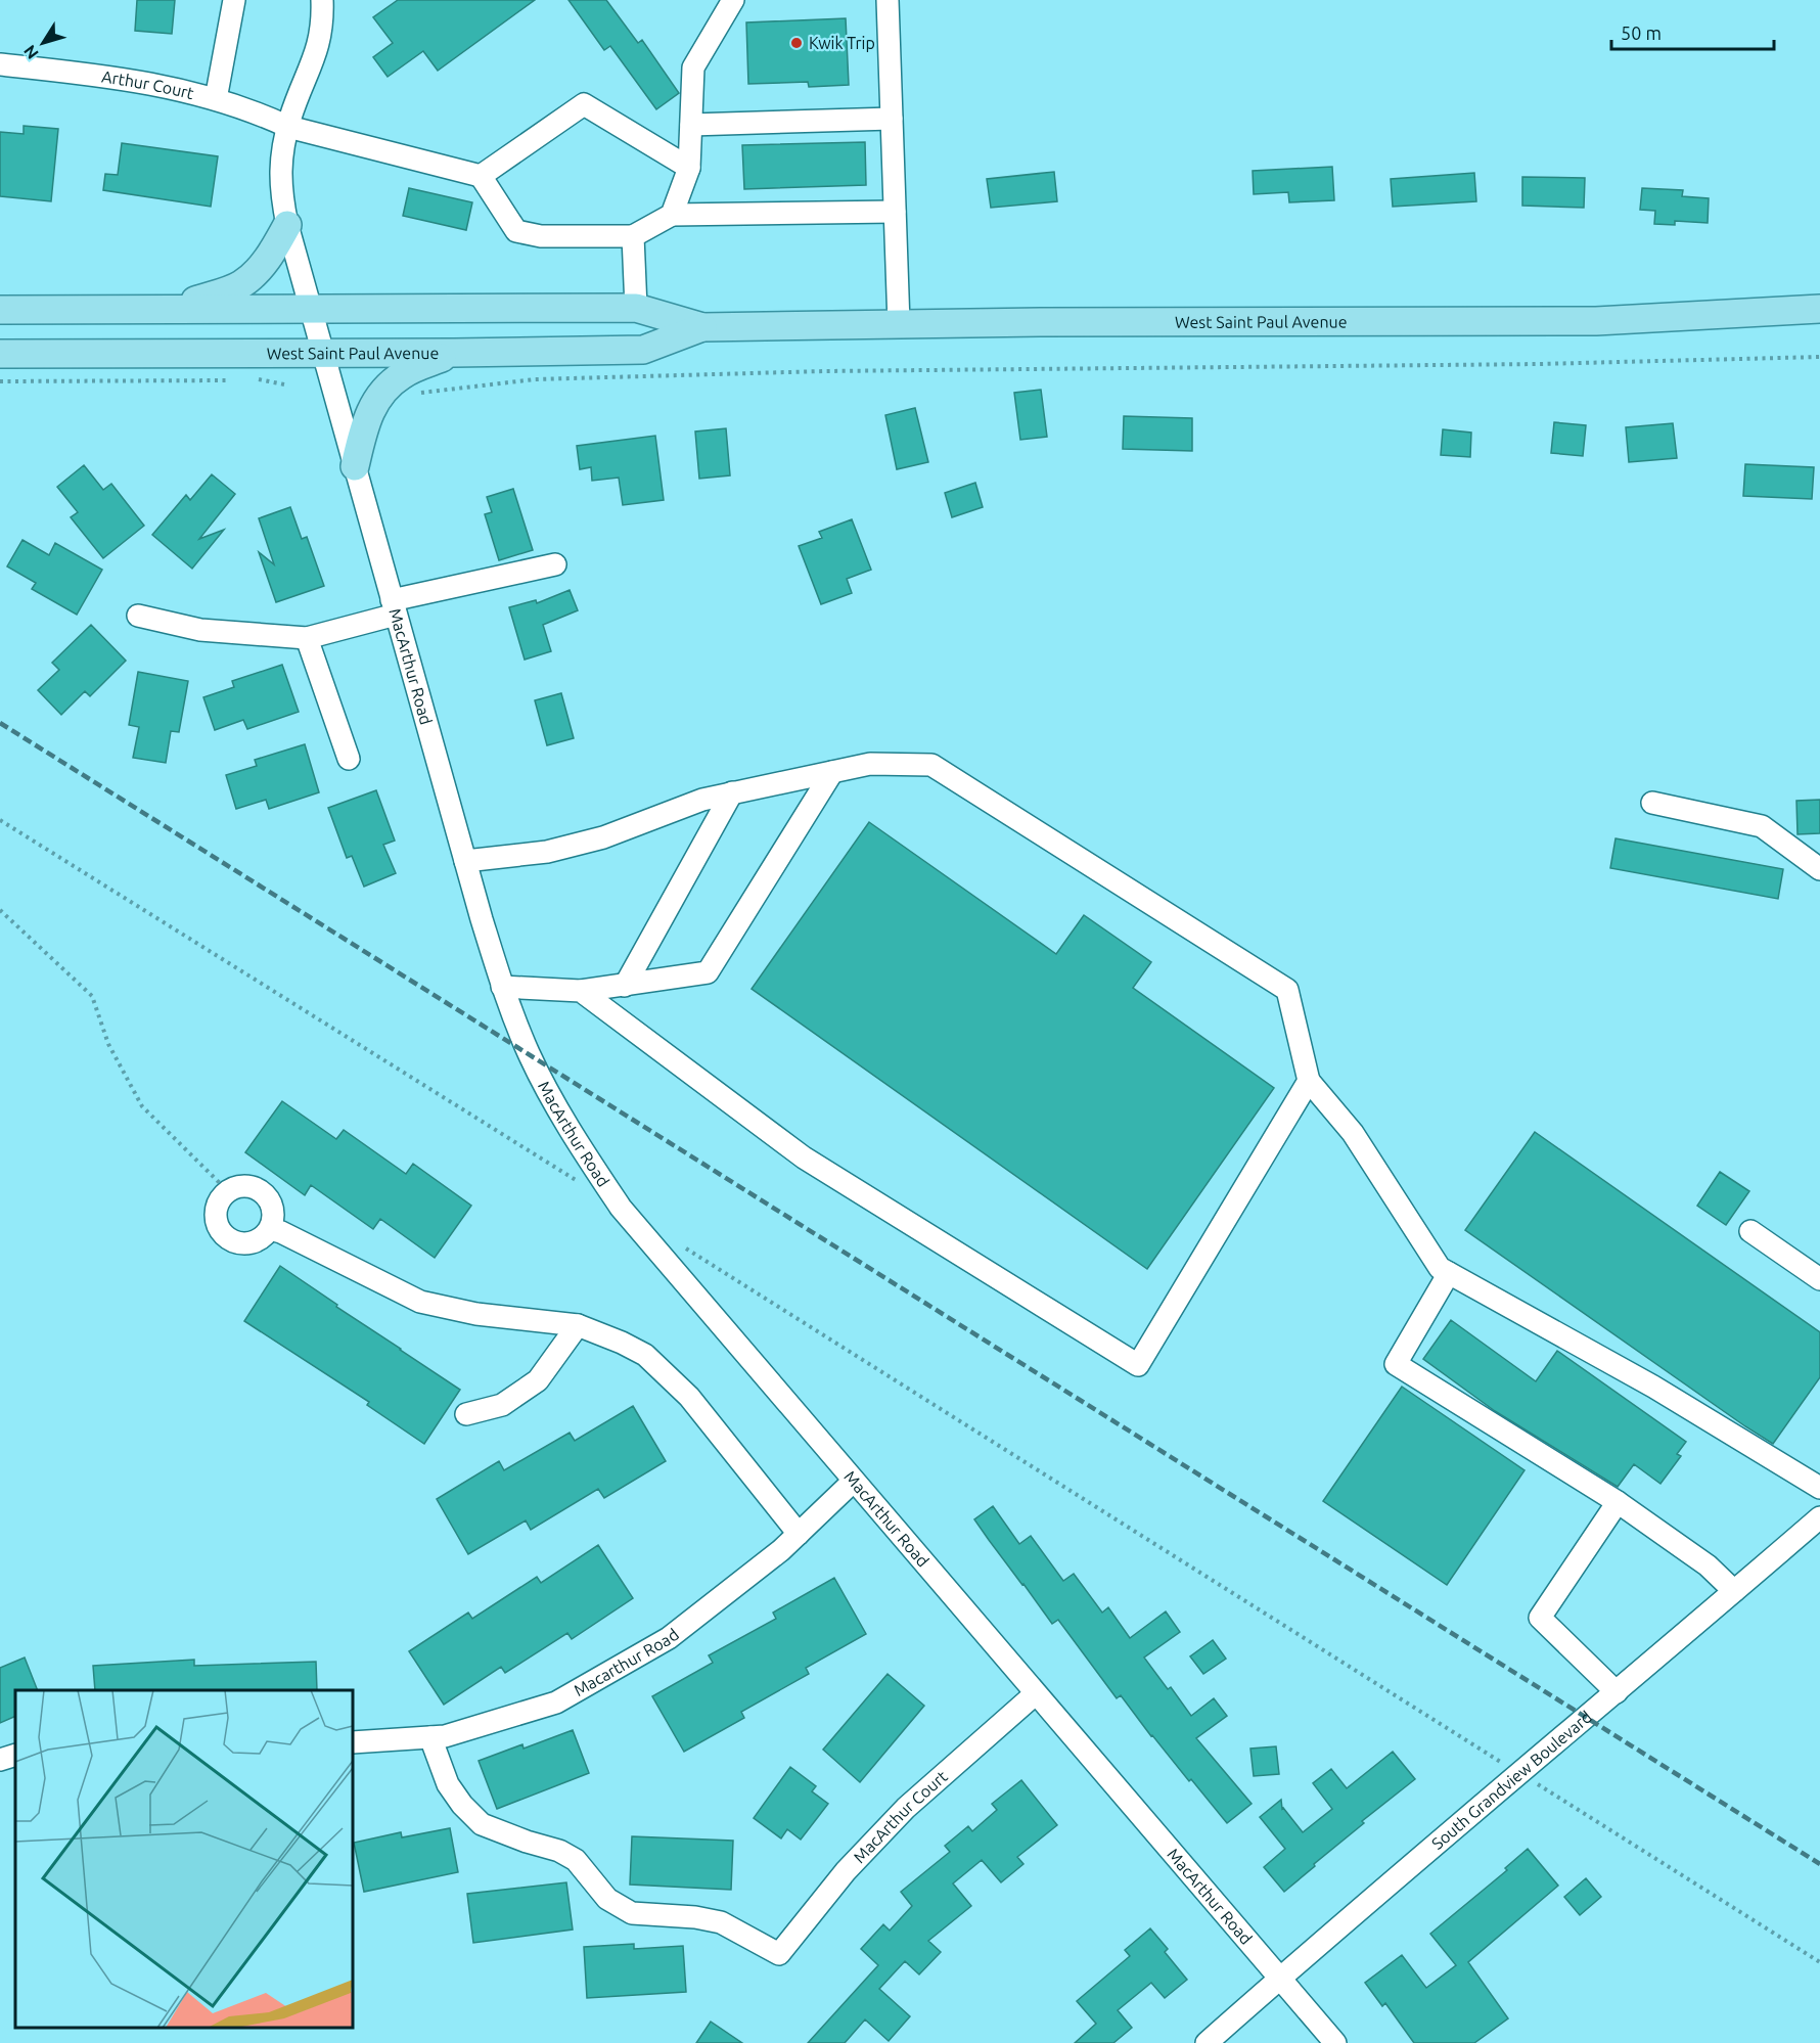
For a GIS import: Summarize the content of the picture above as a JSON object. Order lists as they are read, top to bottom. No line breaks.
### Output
{"streets":{"main road":["West Saint Paul Avenue"],"street":["Arthur Court","MacArthur Road","Macarthur Road","South Grandview Boulevard","MacArthur Court"]},"crossings":[["Arthur Court","MacArthur Road"],["West Saint Paul Avenue","MacArthur Road"],["MacArthur Road","Macarthur Road"],["MacArthur Road","South Grandview Boulevard"],["MacArthur Road","MacArthur Court"],["Macarthur Road","MacArthur Court"]],"places":["Kwik Trip"],"scale_bar":"50 m","north":"bottom left"}
